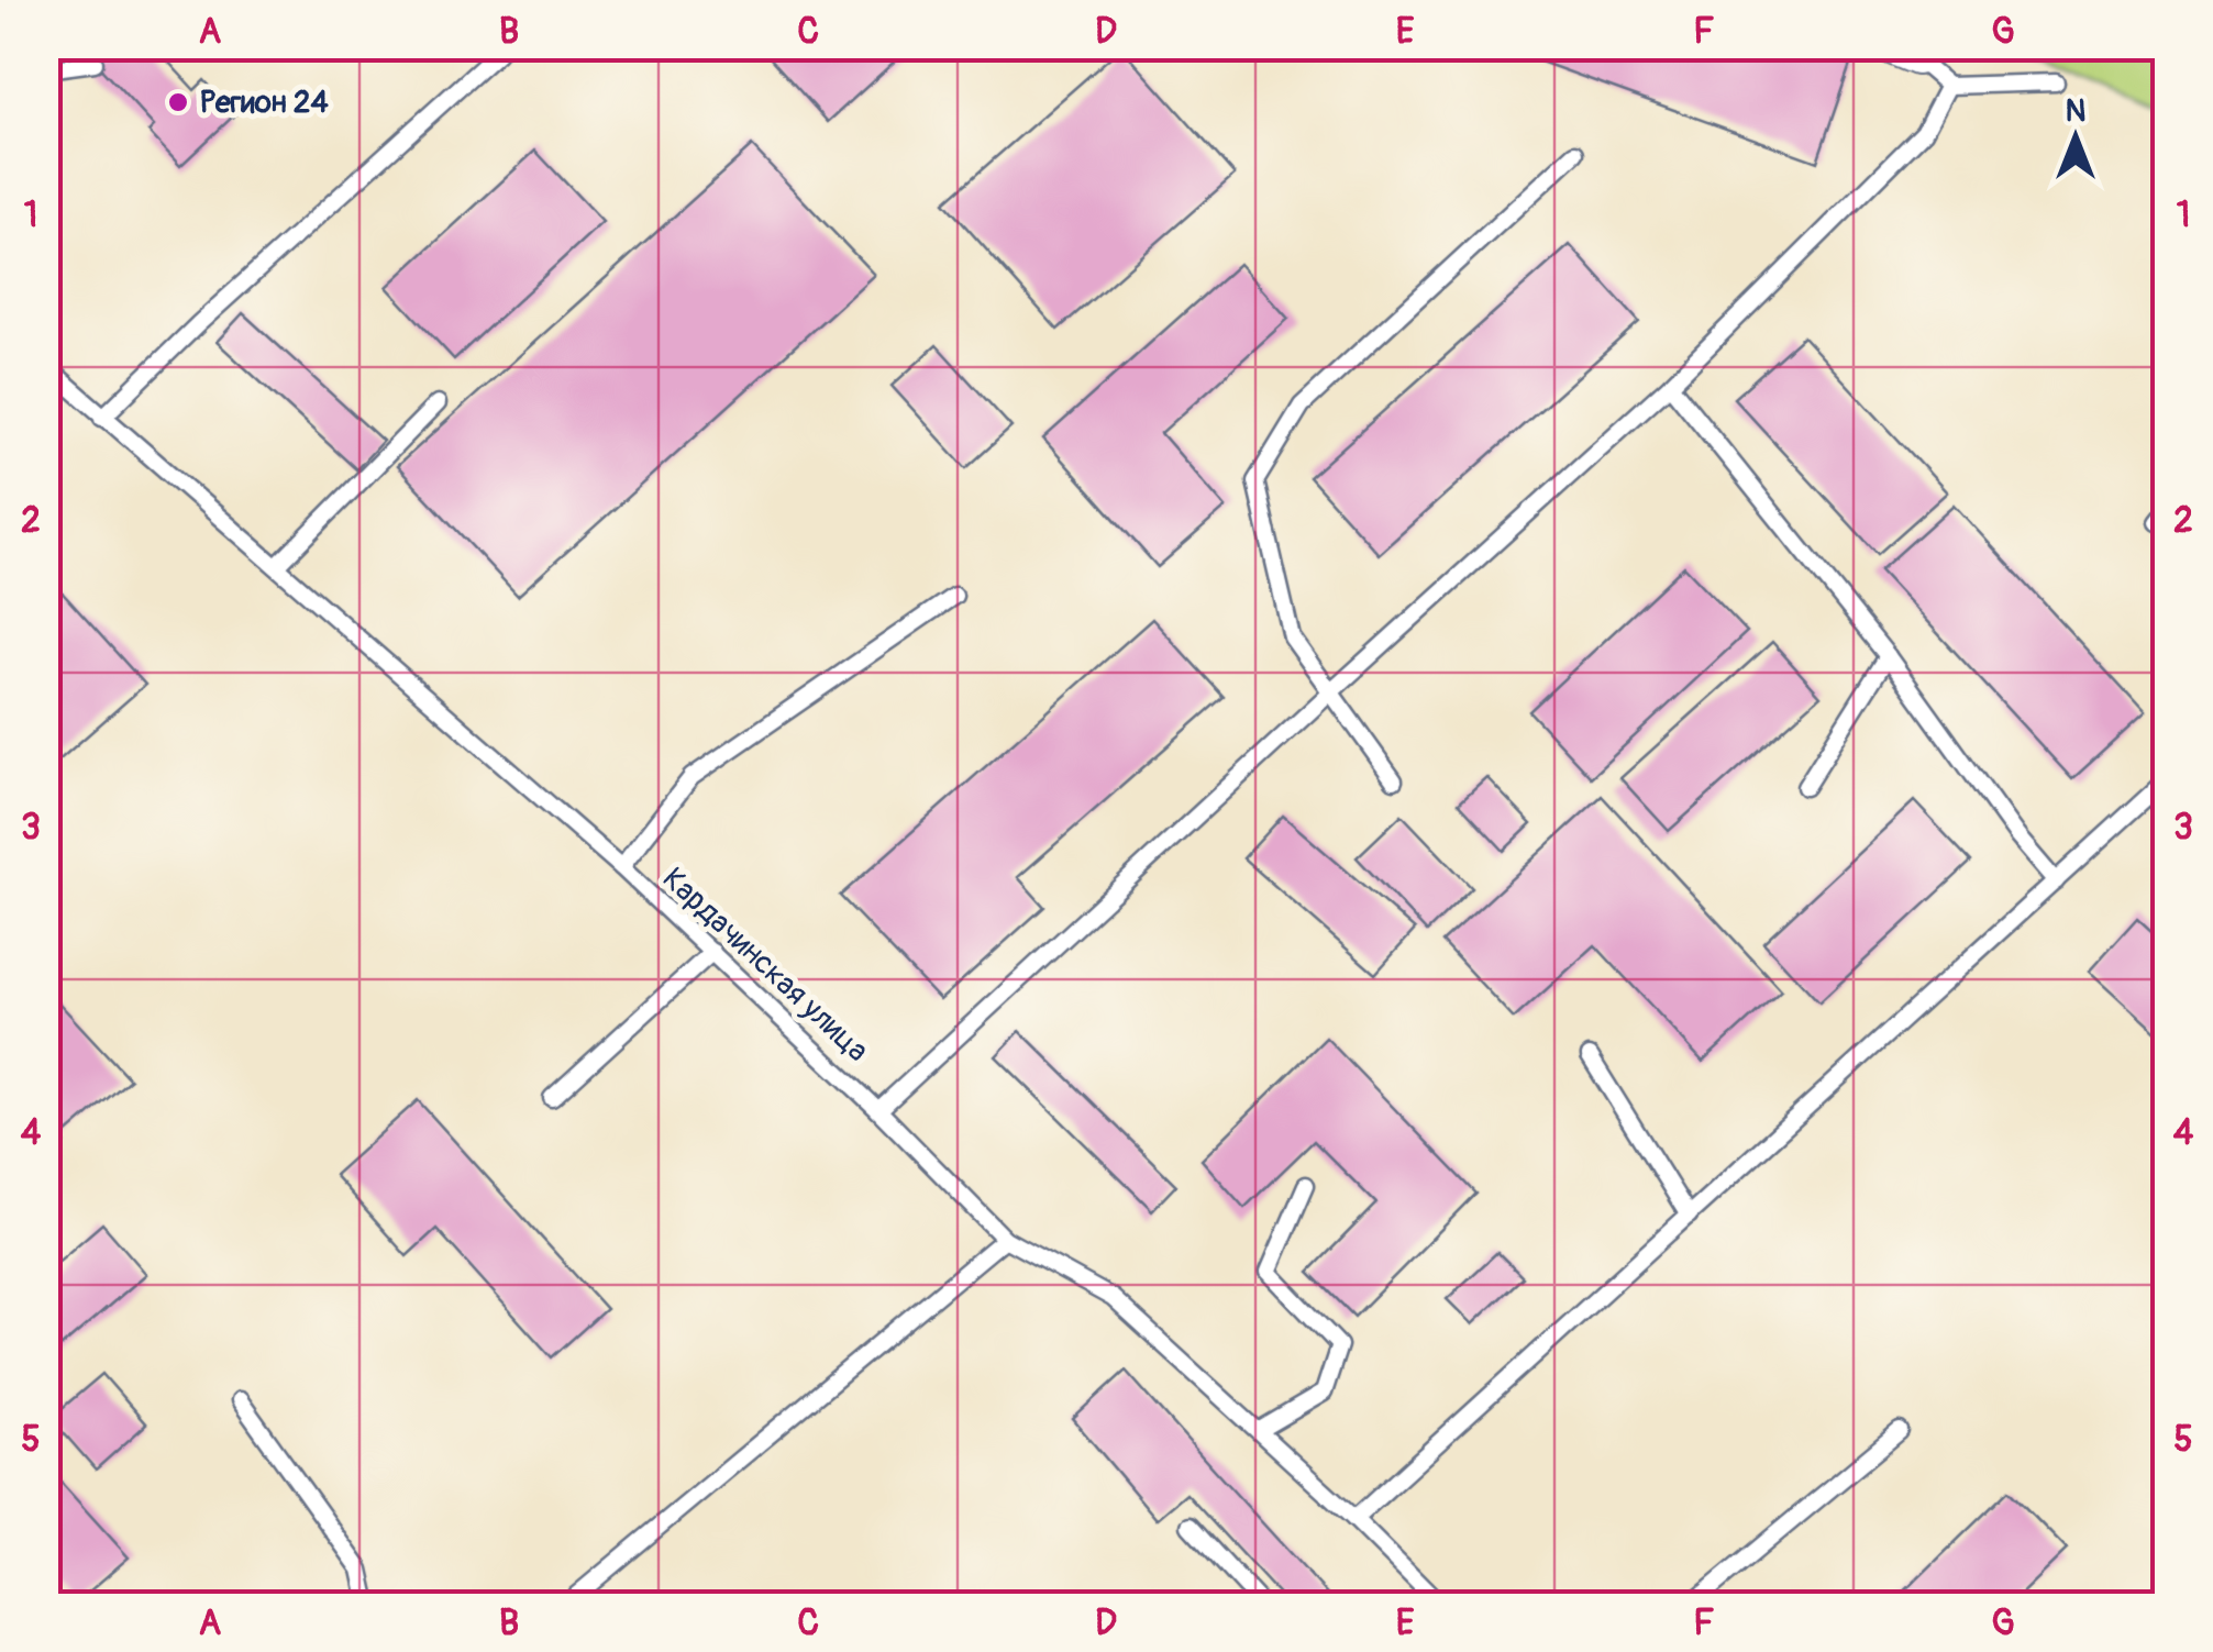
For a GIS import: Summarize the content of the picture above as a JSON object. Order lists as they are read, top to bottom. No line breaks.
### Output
{"streets":{"lane":["Кардачинская улица"]},"places":["Регион 24"],"north":"top","grid":{"columns":["A","B","C","D","E","F","G"],"rows":["1","2","3","4","5"]}}
